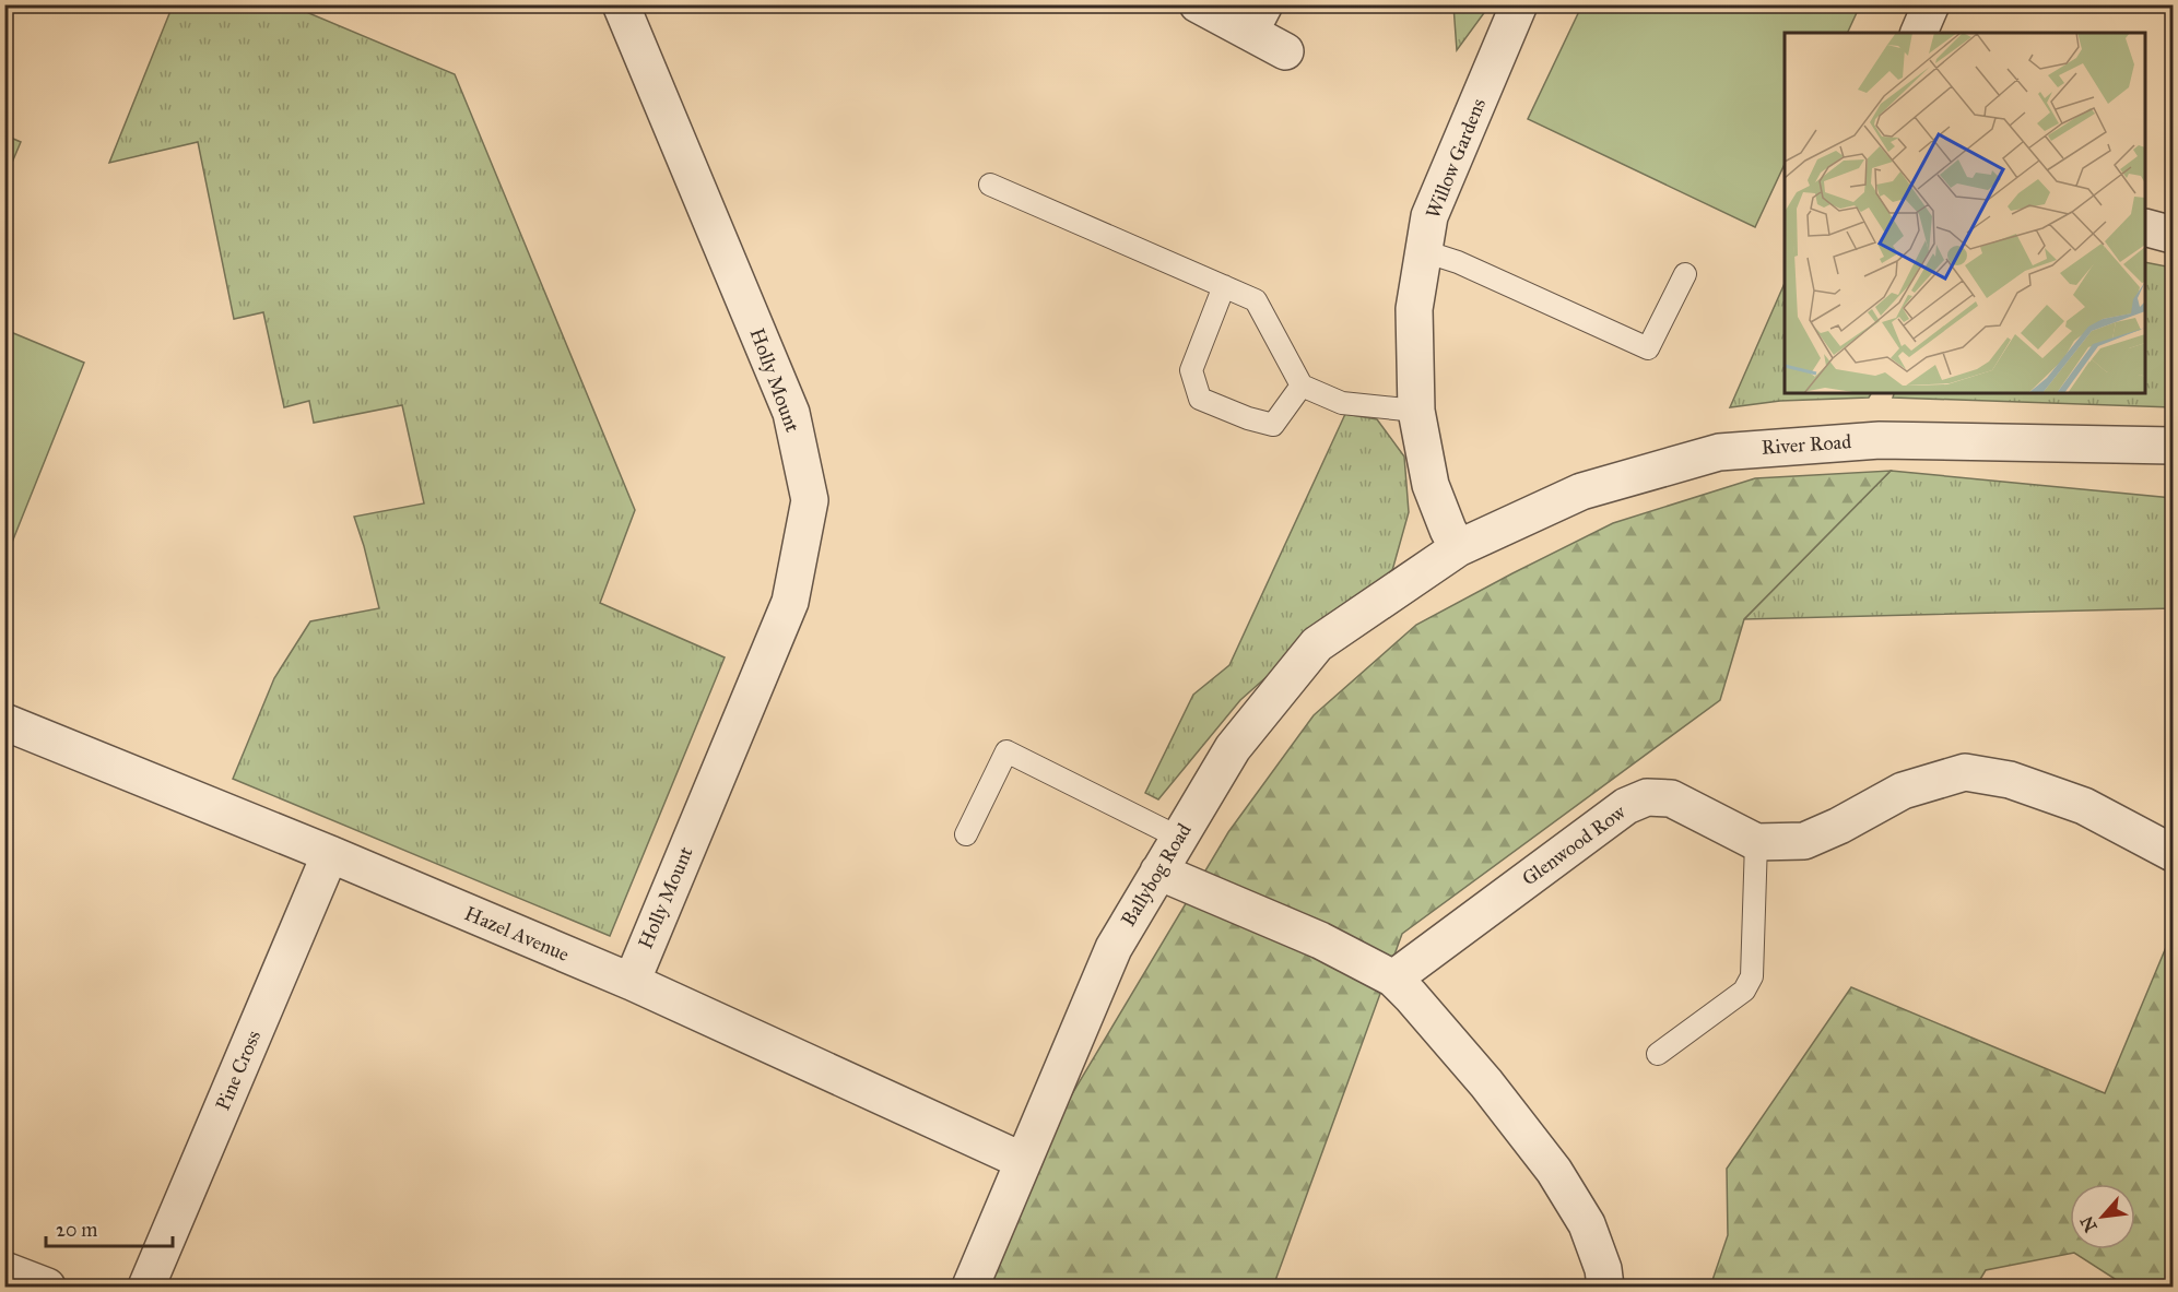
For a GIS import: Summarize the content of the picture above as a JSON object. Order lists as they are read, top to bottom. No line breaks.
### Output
{"streets":{"street":["Willow Gardens","Holly Mount","River Road","Glenwood Row","Ballybog Road","Hazel Avenue","Pine Cross"]},"crossings":[["Willow Gardens","River Road"],["Willow Gardens","Ballybog Road"],["Holly Mount","Hazel Avenue"],["River Road","Ballybog Road"],["Ballybog Road","Hazel Avenue"],["Hazel Avenue","Pine Cross"]],"scale_bar":"20 m","north":"bottom left"}
